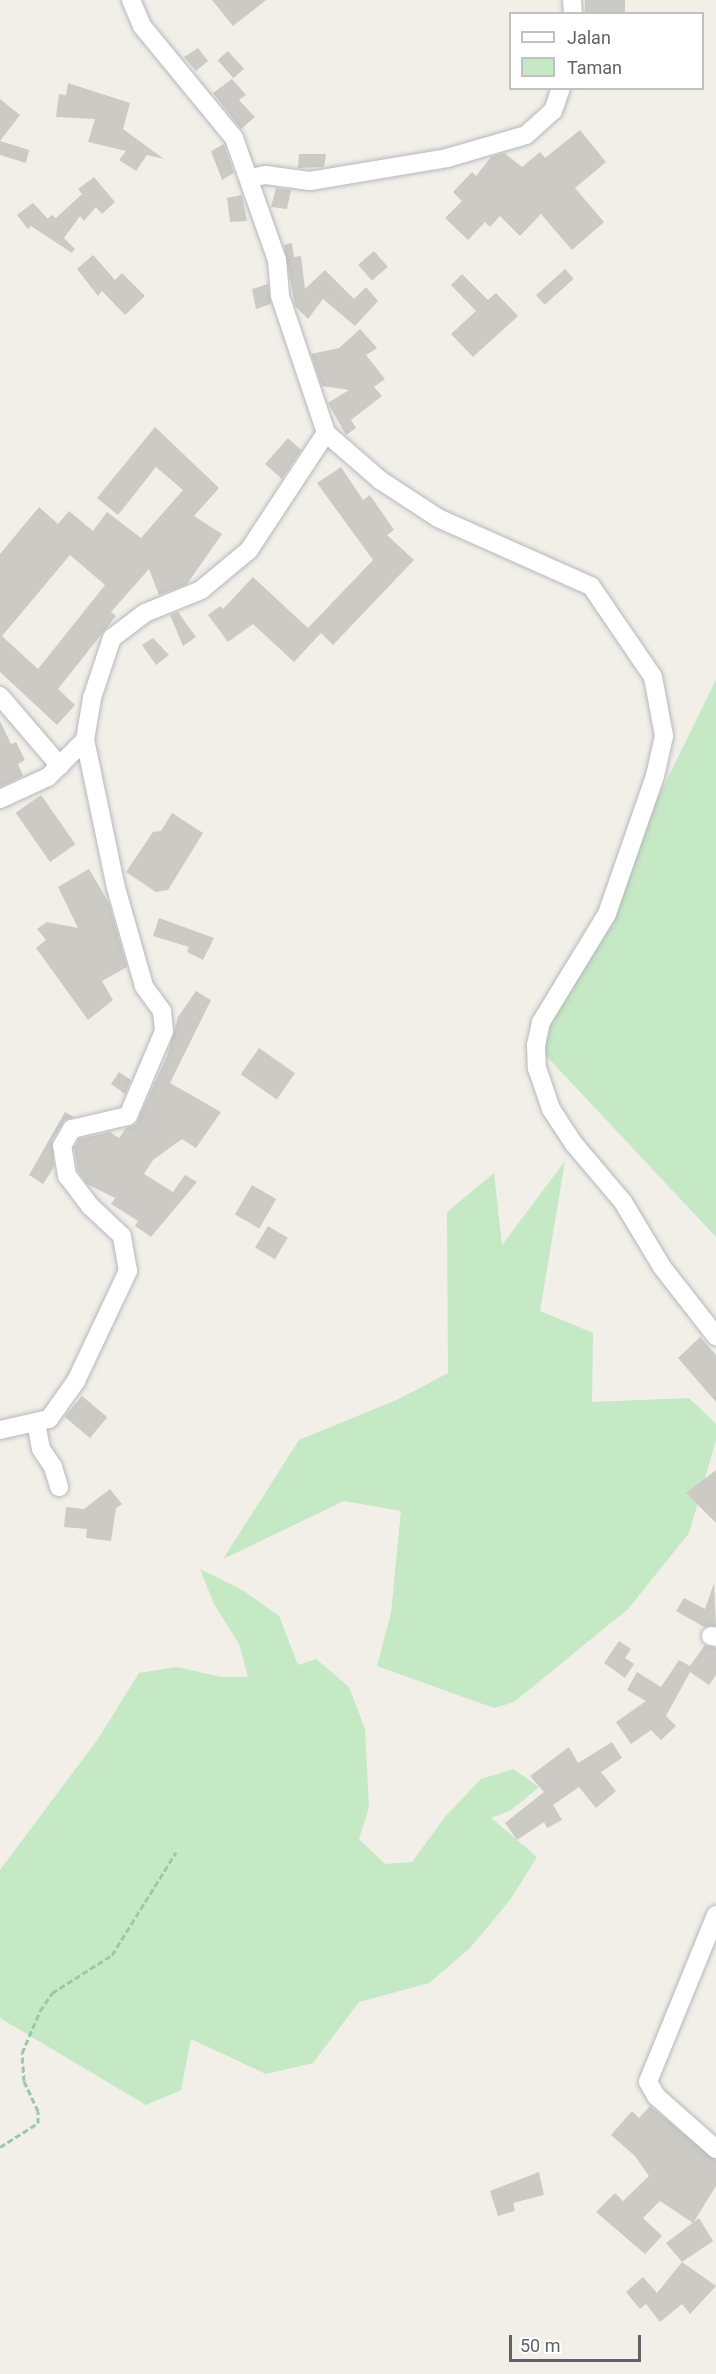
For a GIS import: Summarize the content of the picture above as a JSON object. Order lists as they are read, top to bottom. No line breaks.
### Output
{"legend":["Jalan","Taman"],"scale_bar":"50 m"}
